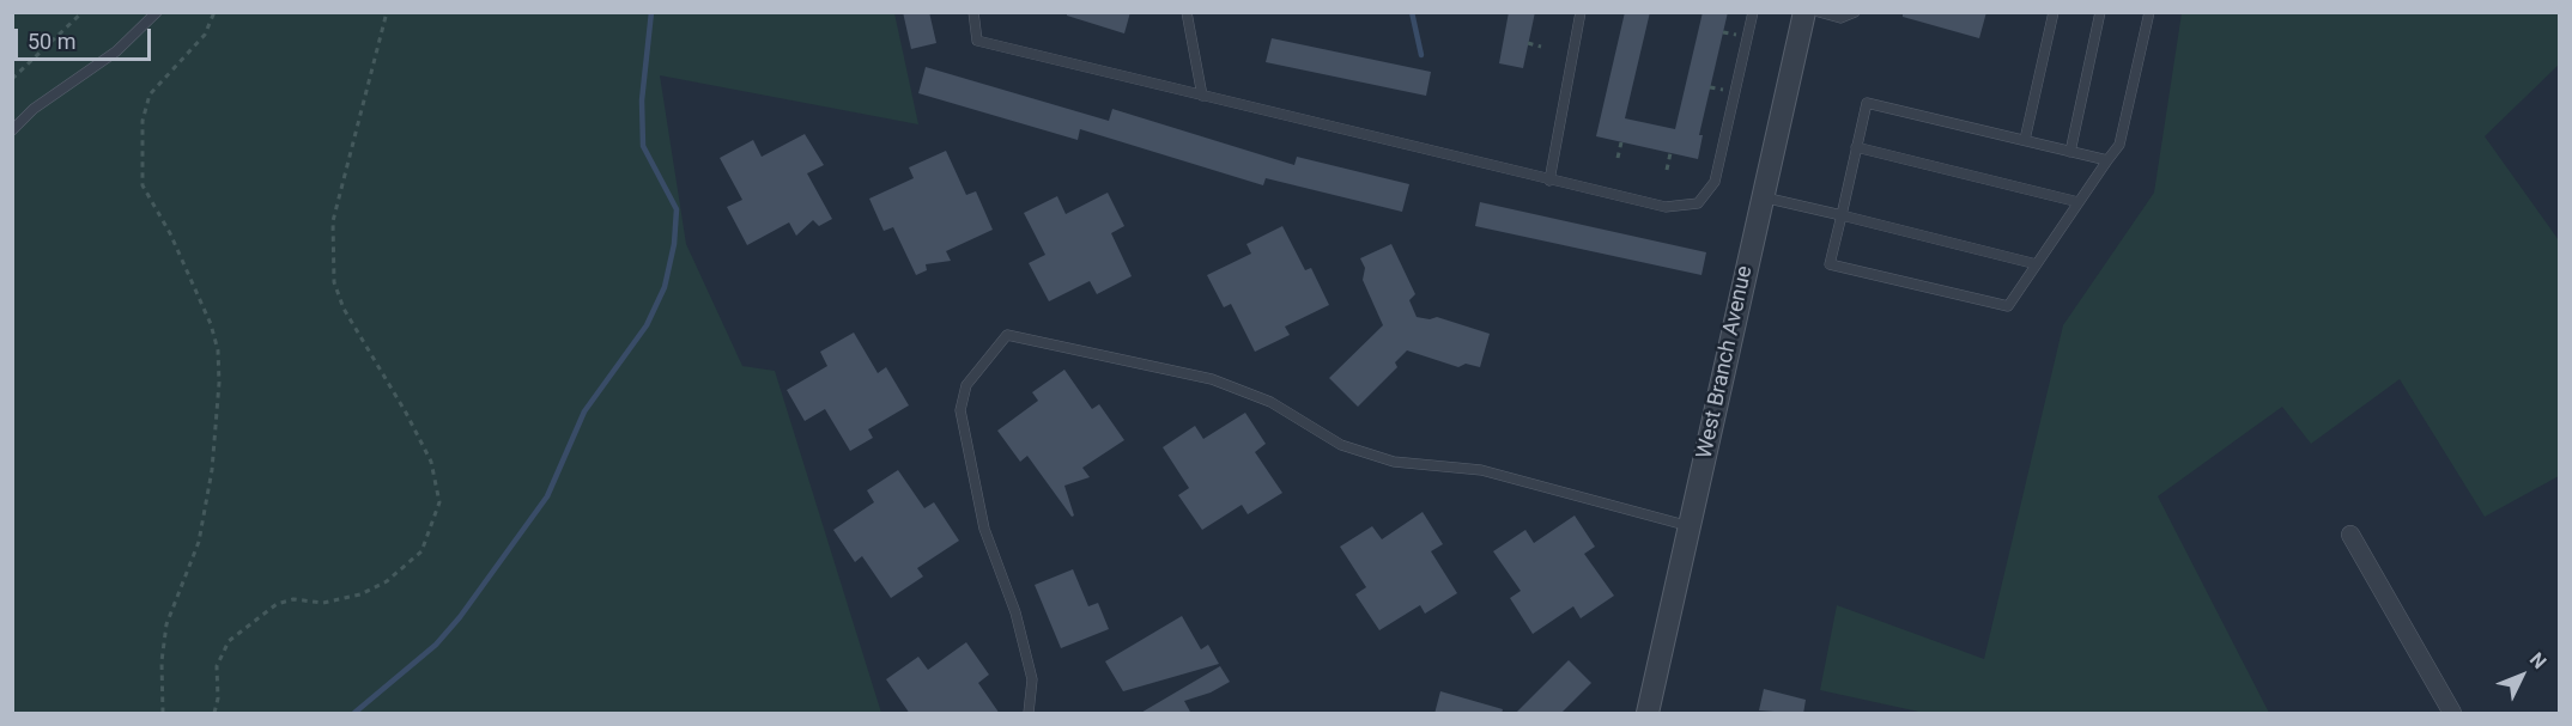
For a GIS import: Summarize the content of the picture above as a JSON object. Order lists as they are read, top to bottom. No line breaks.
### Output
{"streets":{"street":["West Branch Avenue"]},"scale_bar":"50 m","north":"top right"}
